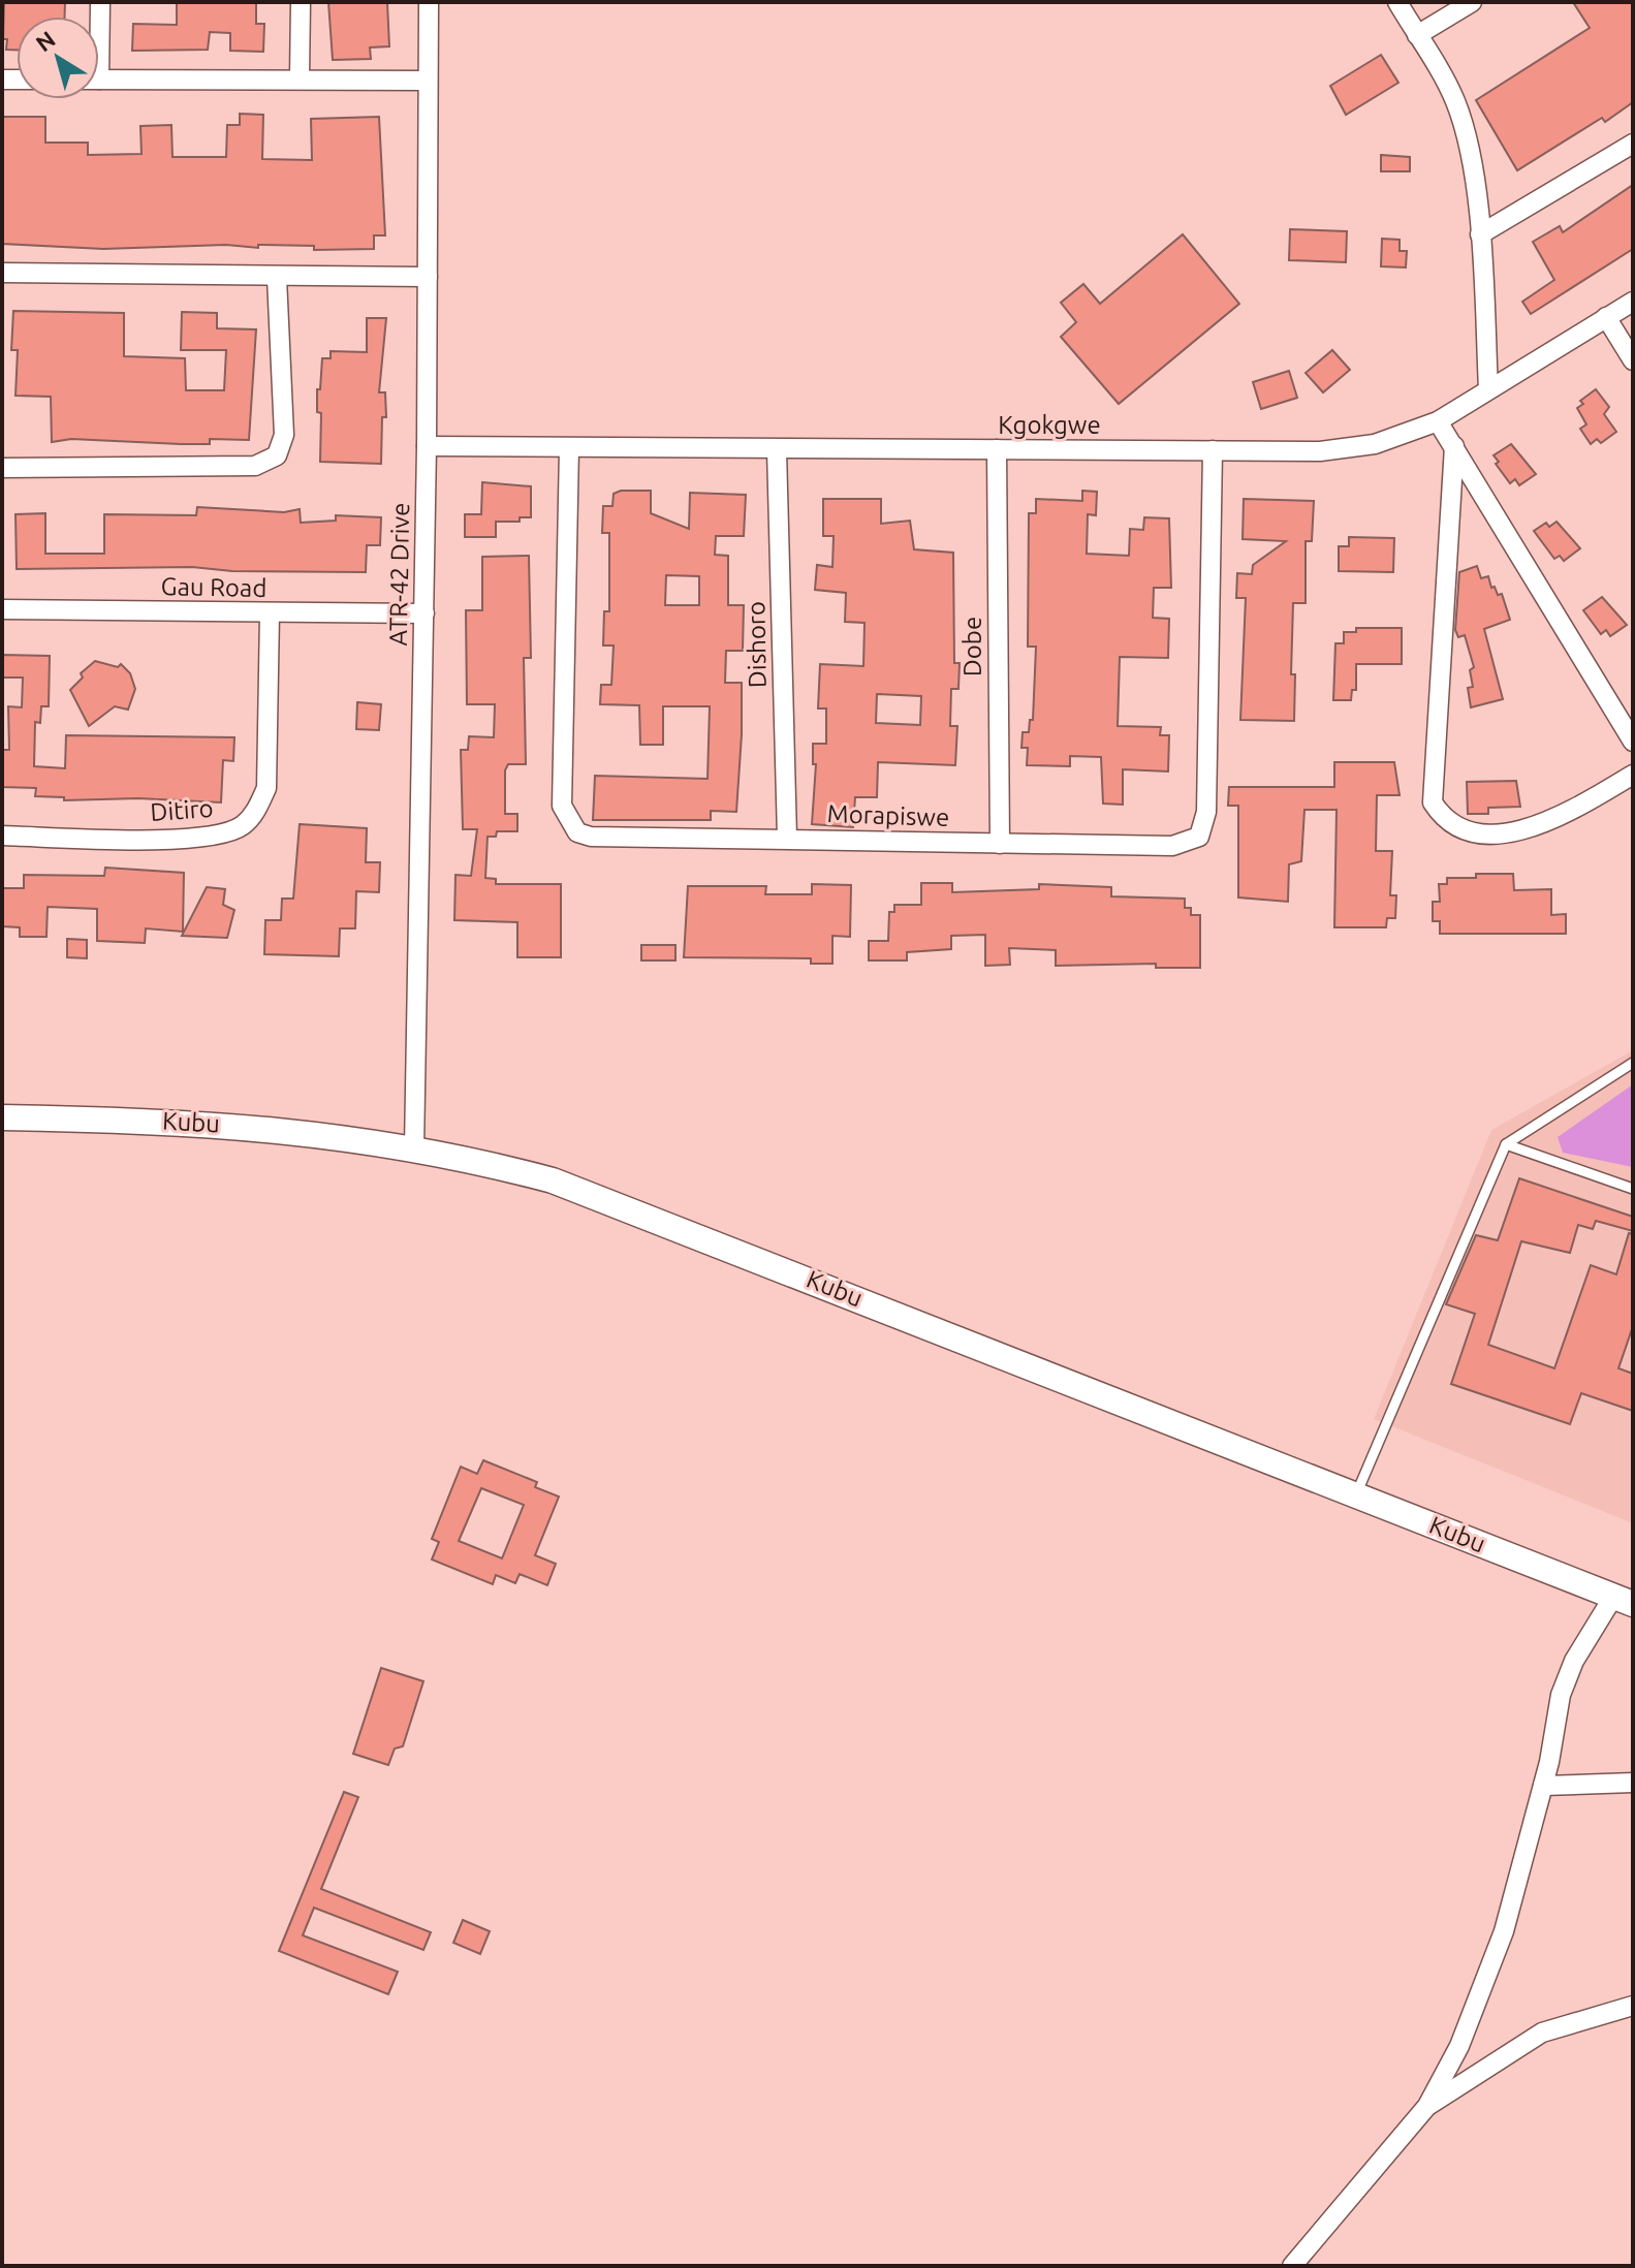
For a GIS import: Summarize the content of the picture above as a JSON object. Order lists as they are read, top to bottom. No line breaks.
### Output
{"streets":{"main road":["Kubu"],"street":["Kgokgwe","ATR-42 Drive","Gau Road","Dishoro","Dobe","Ditiro","Morapiswe"]},"crossings":[["Kgokgwe","ATR-42 Drive"],["Kgokgwe","Dishoro"],["Kgokgwe","Dobe"],["Kgokgwe","Morapiswe"],["ATR-42 Drive","Gau Road"],["ATR-42 Drive","Kubu"],["Gau Road","Ditiro"],["Dishoro","Morapiswe"],["Dobe","Morapiswe"]],"north":"top left"}
